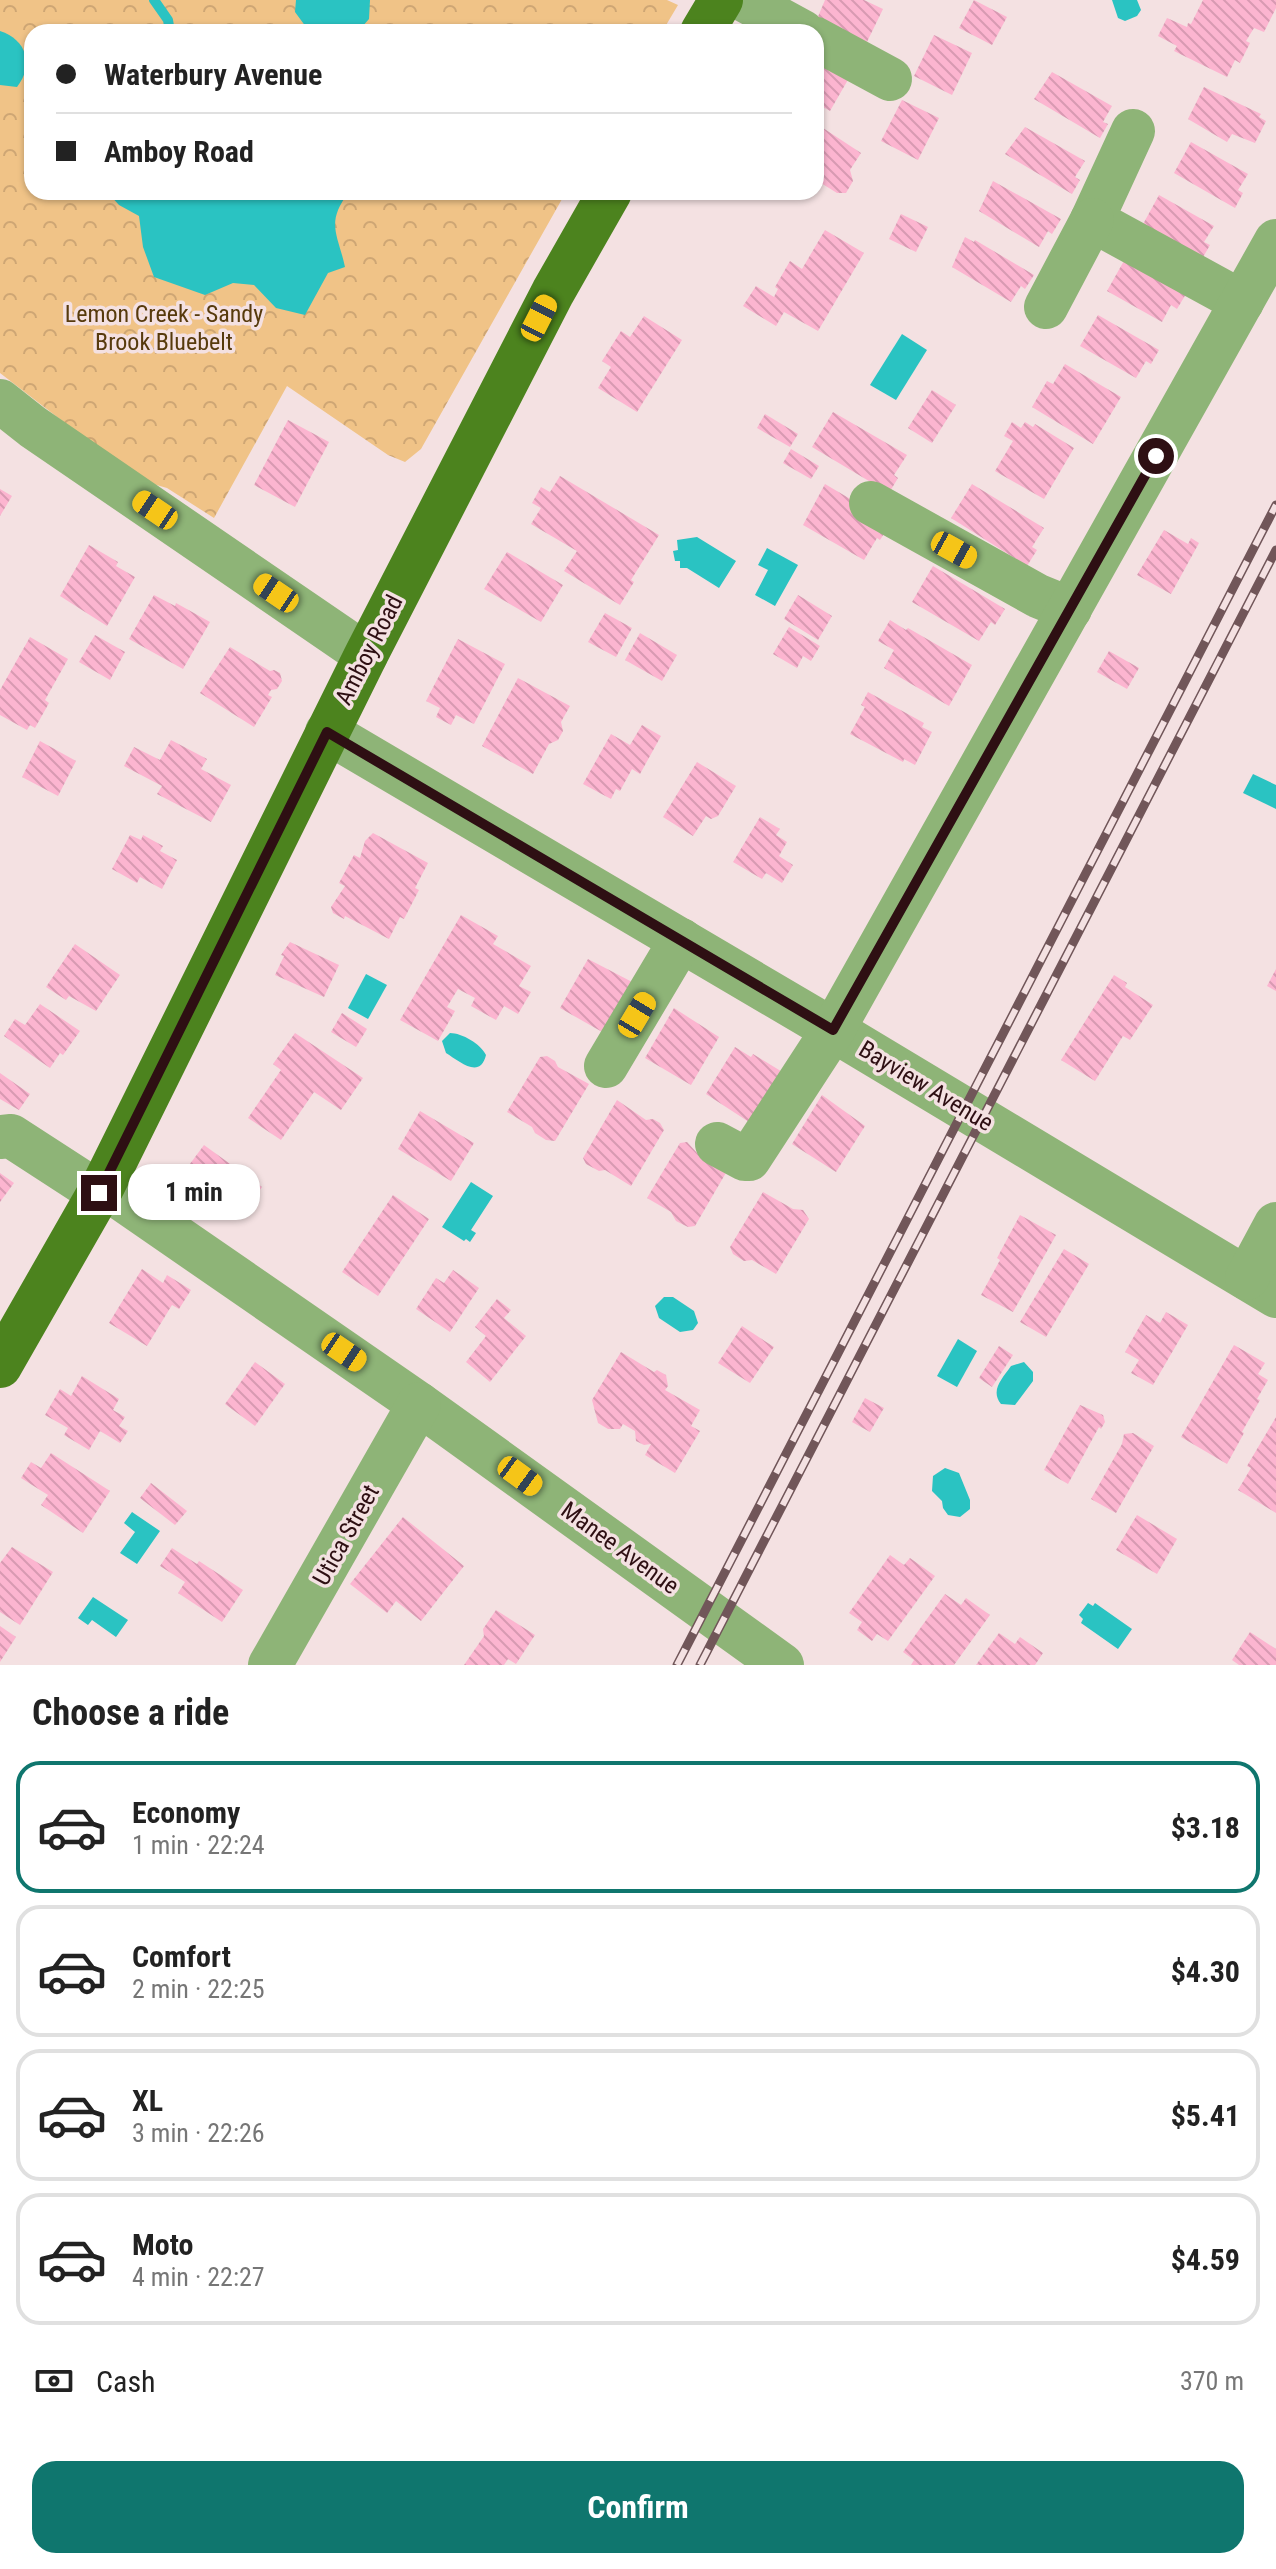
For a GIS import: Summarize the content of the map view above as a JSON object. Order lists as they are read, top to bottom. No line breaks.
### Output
{"streets":{"main road":["Amboy Road"],"street":["Bayview Avenue","Utica Street","Manee Avenue"]},"crossings":[["Amboy Road","Bayview Avenue"],["Amboy Road","Manee Avenue"],["Utica Street","Manee Avenue"]],"parks":["Lemon Creek - Sandy Brook Bluebelt"],"page":{"banner":["Waterbury Avenue","Amboy Road"],"bubble":"1 min","heading":"Choose a ride","list":[{"name":"Economy","note":"1 min · 22:24","value":"$3.18"},{"name":"Comfort","note":"2 min · 22:25","value":"$4.30"},{"name":"XL","note":"3 min · 22:26","value":"$5.41"},{"name":"Moto","note":"4 min · 22:27","value":"$4.59"}],"pay":["Cash","370 m"],"buttons":"Confirm"}}
